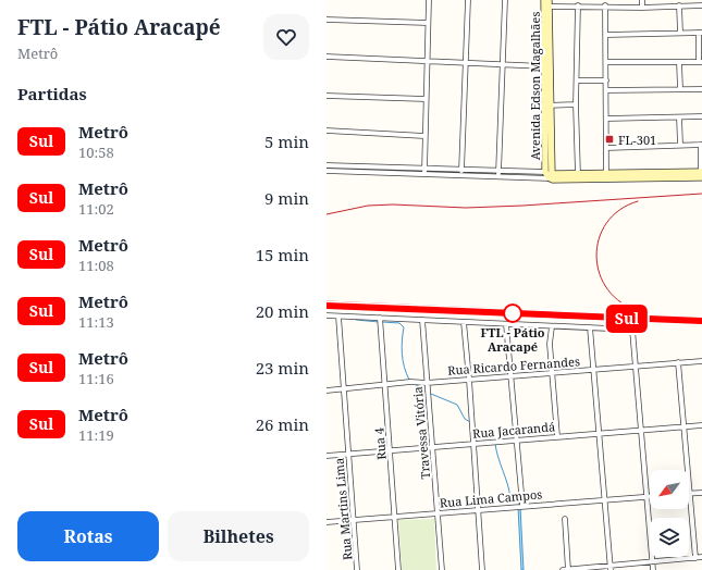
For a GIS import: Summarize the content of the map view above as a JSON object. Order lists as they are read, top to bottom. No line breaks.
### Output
{"streets":{"street":["Avenida Edson Magalhães","Rua Ricardo Fernandes","Rua Jacarandá","Travessa Vitória","Rua 4","Rua Lima Campos","Rua Martins Lima"]},"crossings":[["Rua Ricardo Fernandes","Travessa Vitória"],["Rua Ricardo Fernandes","Rua 4"],["Rua Ricardo Fernandes","Rua Martins Lima"],["Rua Jacarandá","Travessa Vitória"],["Rua Jacarandá","Rua 4"],["Rua Jacarandá","Rua Martins Lima"],["Travessa Vitória","Rua Lima Campos"],["Rua 4","Rua Lima Campos"],["Rua Lima Campos","Rua Martins Lima"]],"places":{"transit":["FL-301"],"other":["FTL - Pátio Aracapé"]},"lines":["metro line Sul"],"north":"bottom left","page":{"heading":[["FTL - Pátio Aracapé","Metrô"],"Partidas"],"on_map":"Sul","list":[{"mark":"Sul","name":"Metrô","note":"10:58","value":"5 min"},{"mark":"Sul","name":"Metrô","note":"11:02","value":"9 min"},{"mark":"Sul","name":"Metrô","note":"11:08","value":"15 min"},{"mark":"Sul","name":"Metrô","note":"11:13","value":"20 min"},{"mark":"Sul","name":"Metrô","note":"11:16","value":"23 min"},{"mark":"Sul","name":"Metrô","note":"11:19","value":"26 min"}],"buttons":["Rotas","Bilhetes"]}}
